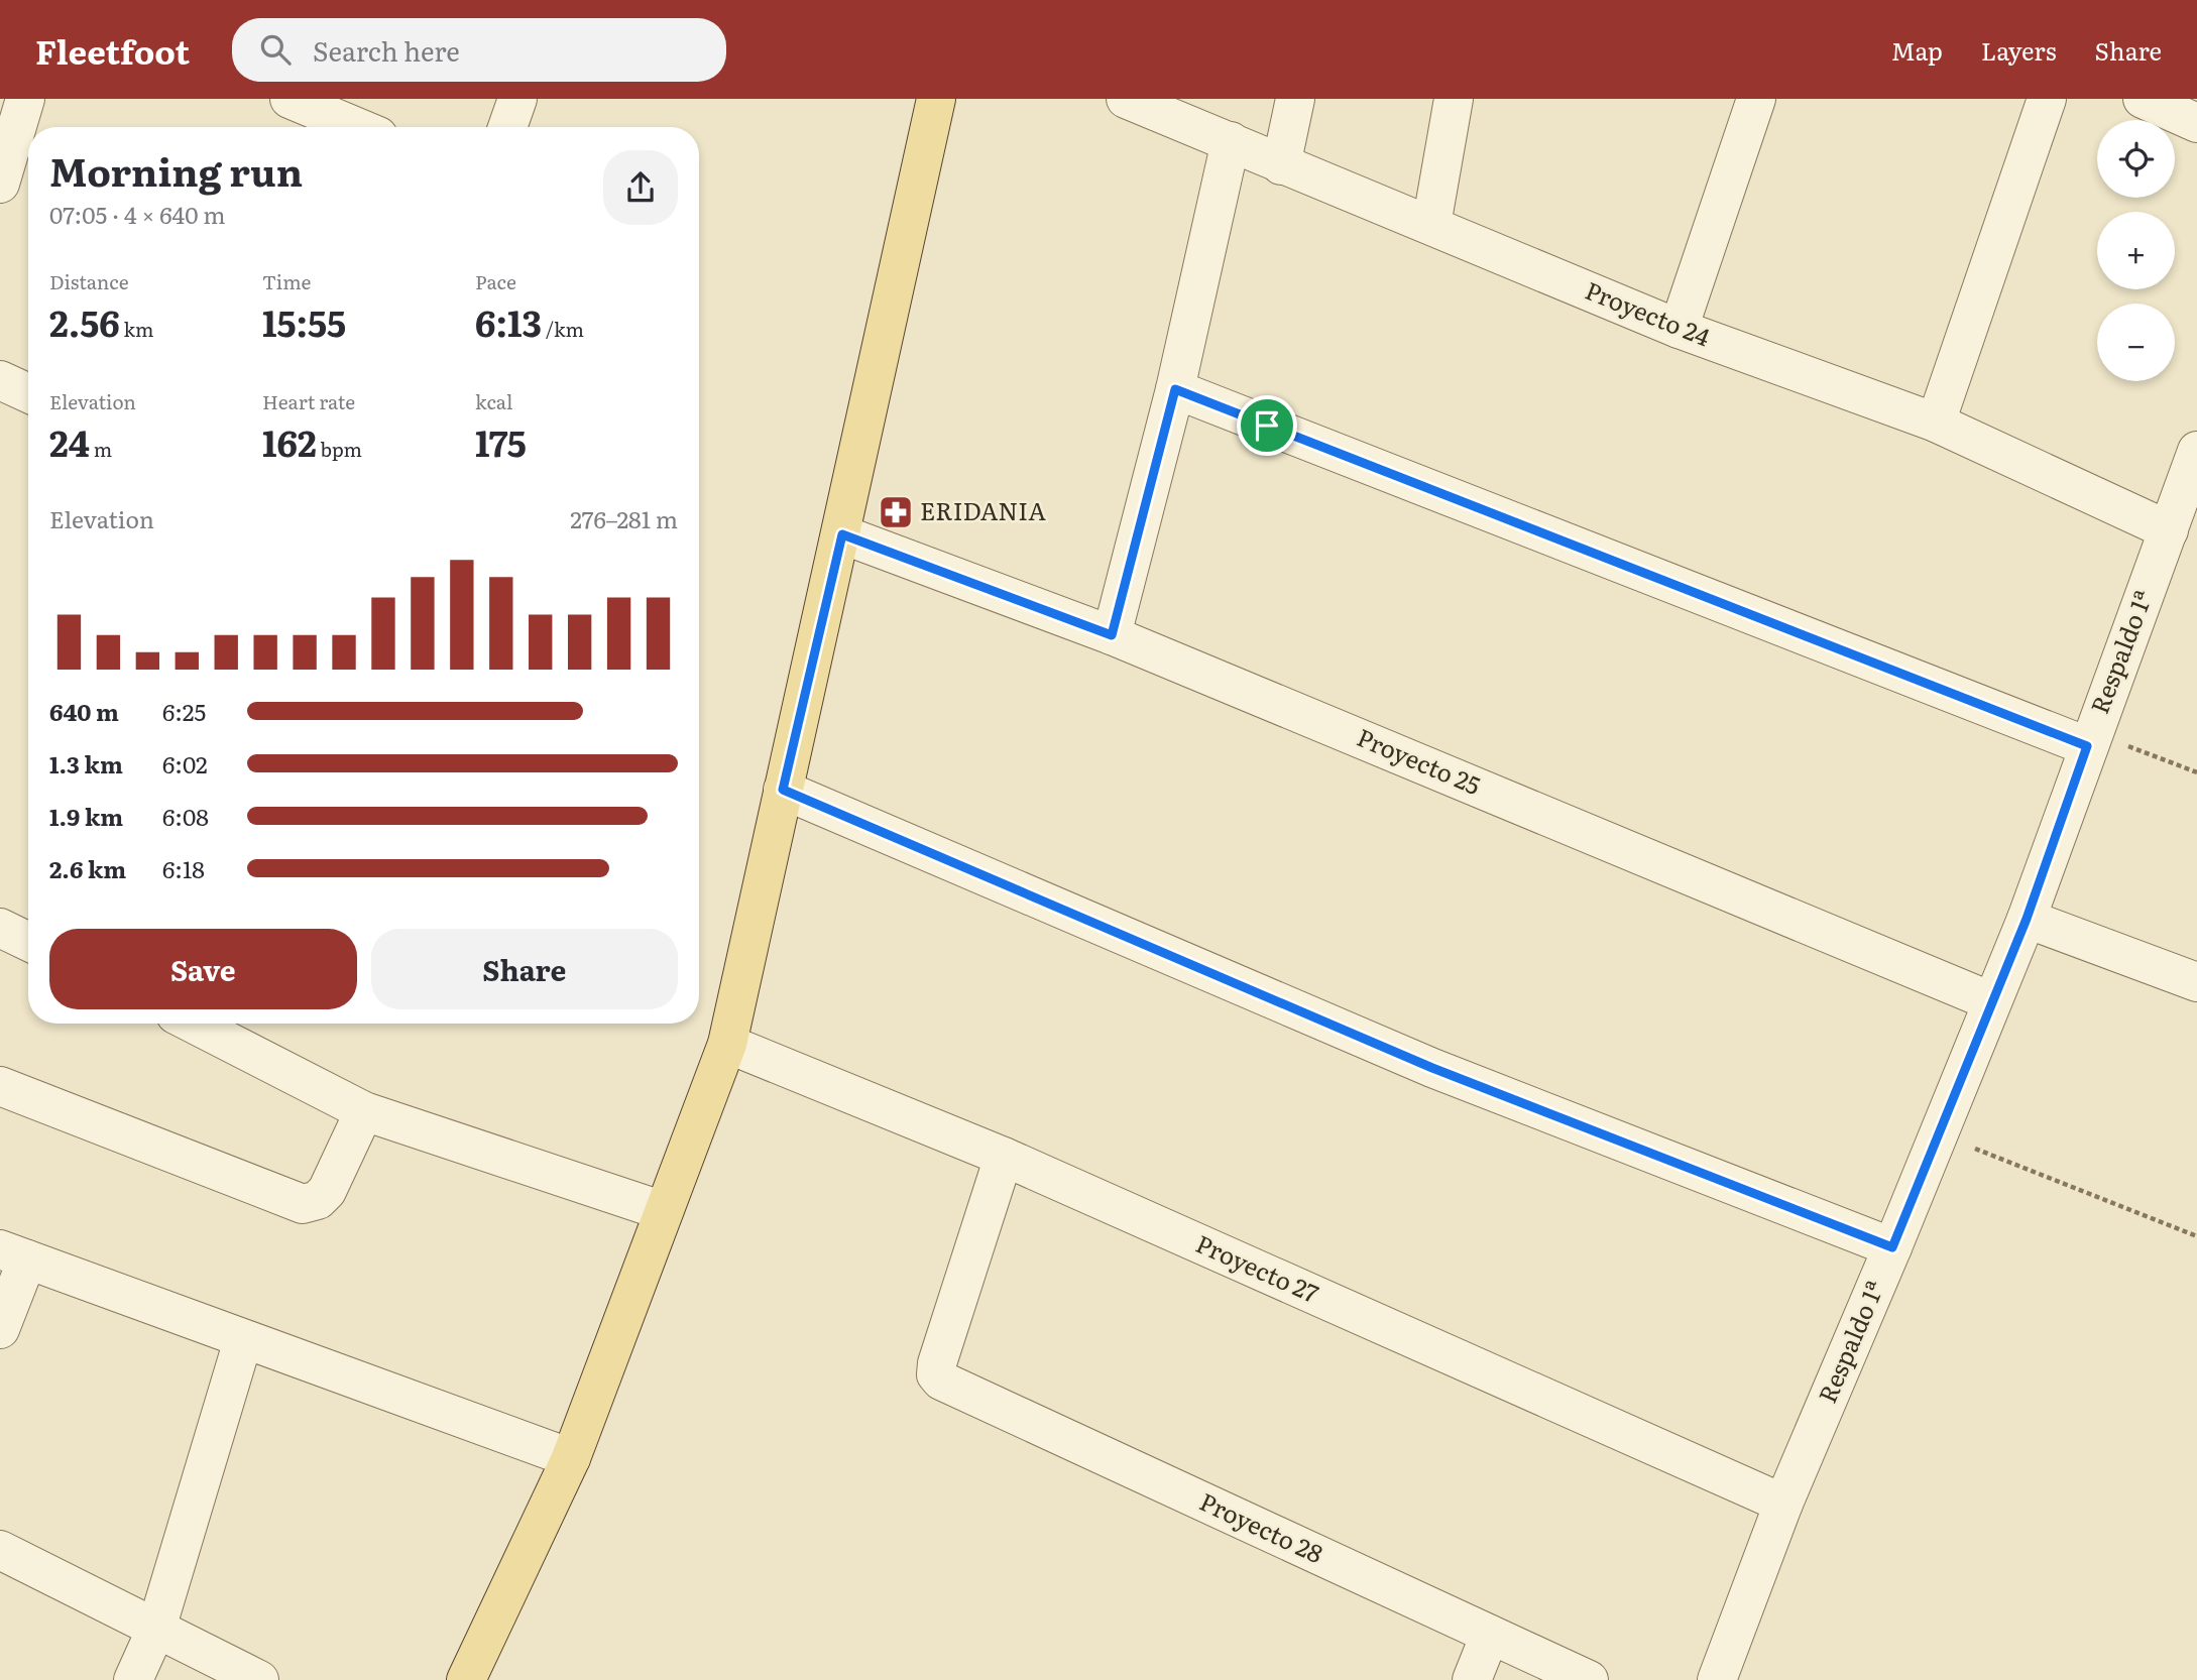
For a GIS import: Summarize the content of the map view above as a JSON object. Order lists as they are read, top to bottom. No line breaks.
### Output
{"streets":{"street":["Proyecto 24","Respaldo 1ª","Proyecto 25","Proyecto 27","Proyecto 28"]},"crossings":[["Proyecto 24","Respaldo 1ª"],["Respaldo 1ª","Proyecto 25"],["Respaldo 1ª","Proyecto 27"],["Proyecto 27","Proyecto 28"]],"places":{"pharmacy":["ERIDANIA"]},"page":{"header":"Fleetfoot","search":"Search here","nav":["Map","Layers","Share"],"map_buttons":["+","−"],"heading":["Morning run","07:05 · 4 × 640 m"],"stats":[["Distance","2.56 km"],["Time","15:55"],["Pace","6:13 /km"],["Elevation","24 m"],["Heart rate","162 bpm"],["kcal","175"]],"chart":["Elevation","276–281 m"],"list":[{"name":"640 m","note":"6:25"},{"name":"1.3 km","note":"6:02"},{"name":"1.9 km","note":"6:08"},{"name":"2.6 km","note":"6:18"}],"buttons":["Save","Share"]}}
